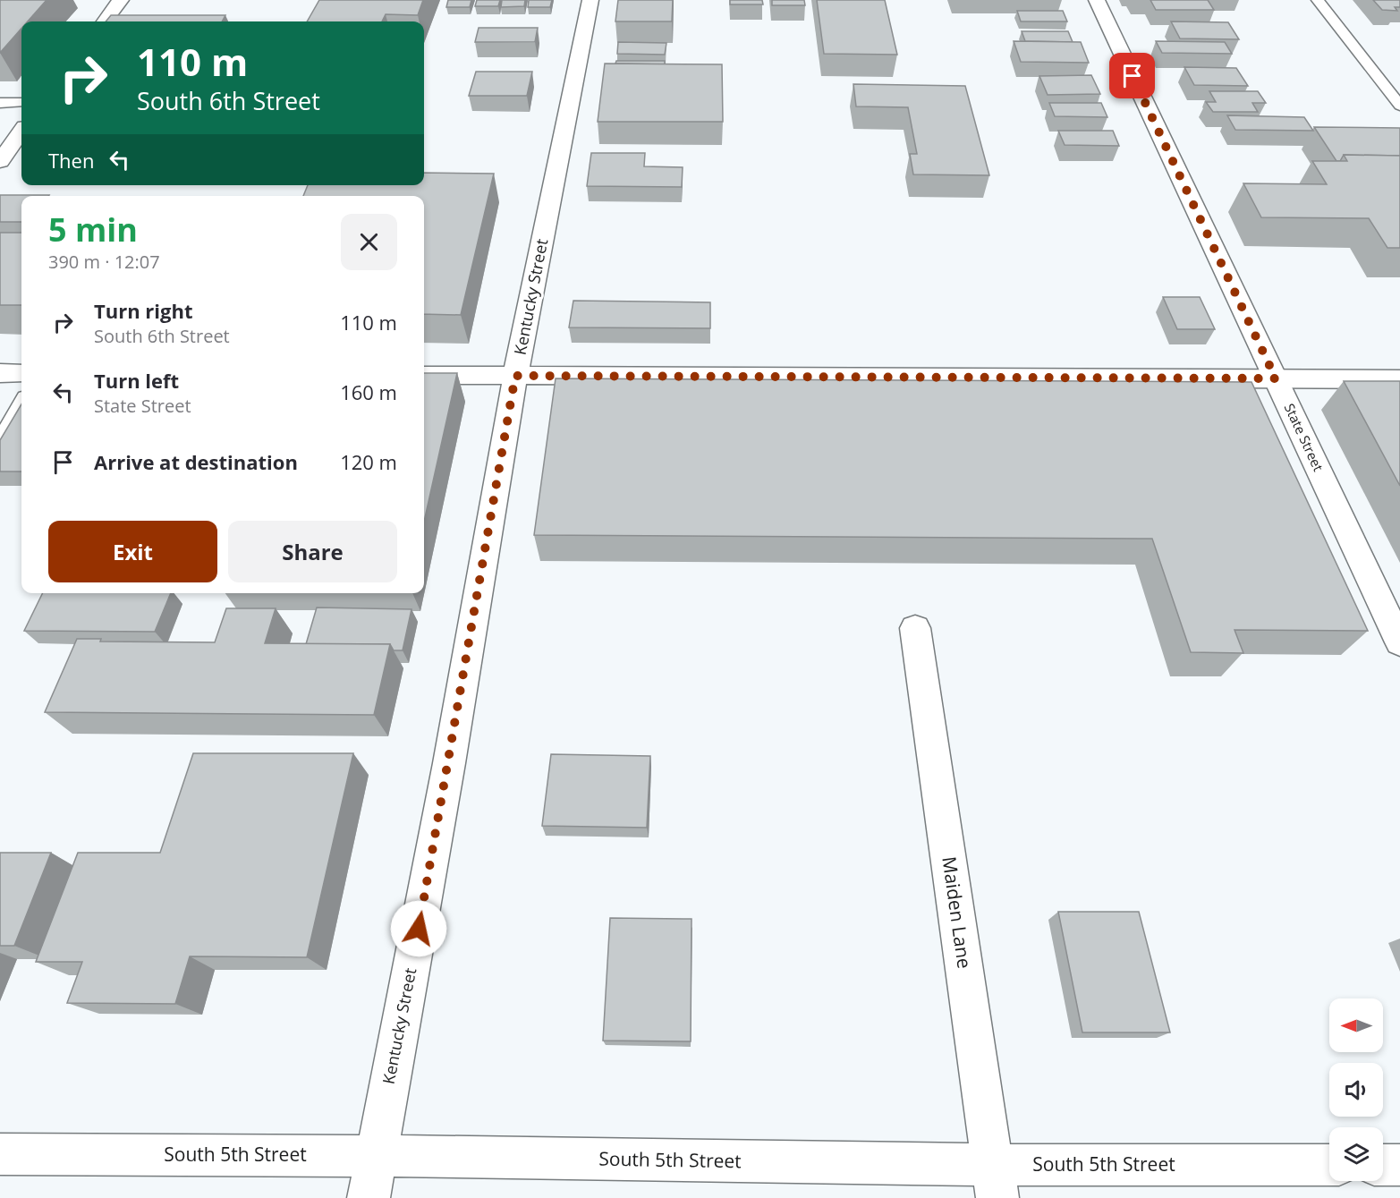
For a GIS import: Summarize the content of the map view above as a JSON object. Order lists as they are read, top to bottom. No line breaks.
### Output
{"streets":{"street":["Kentucky Street","State Street","Maiden Lane","South 5th Street"]},"crossings":[["Kentucky Street","South 5th Street"],["Maiden Lane","South 5th Street"]],"north":"left","page":{"turn":["110 m","South 6th Street"],"then":"Then","heading":["5 min","390 m · 12:07"],"list":[{"name":"Turn right","note":"South 6th Street","value":"110 m"},{"name":"Turn left","note":"State Street","value":"160 m"},{"name":"Arrive at destination","value":"120 m"}],"buttons":["Exit","Share"]}}
